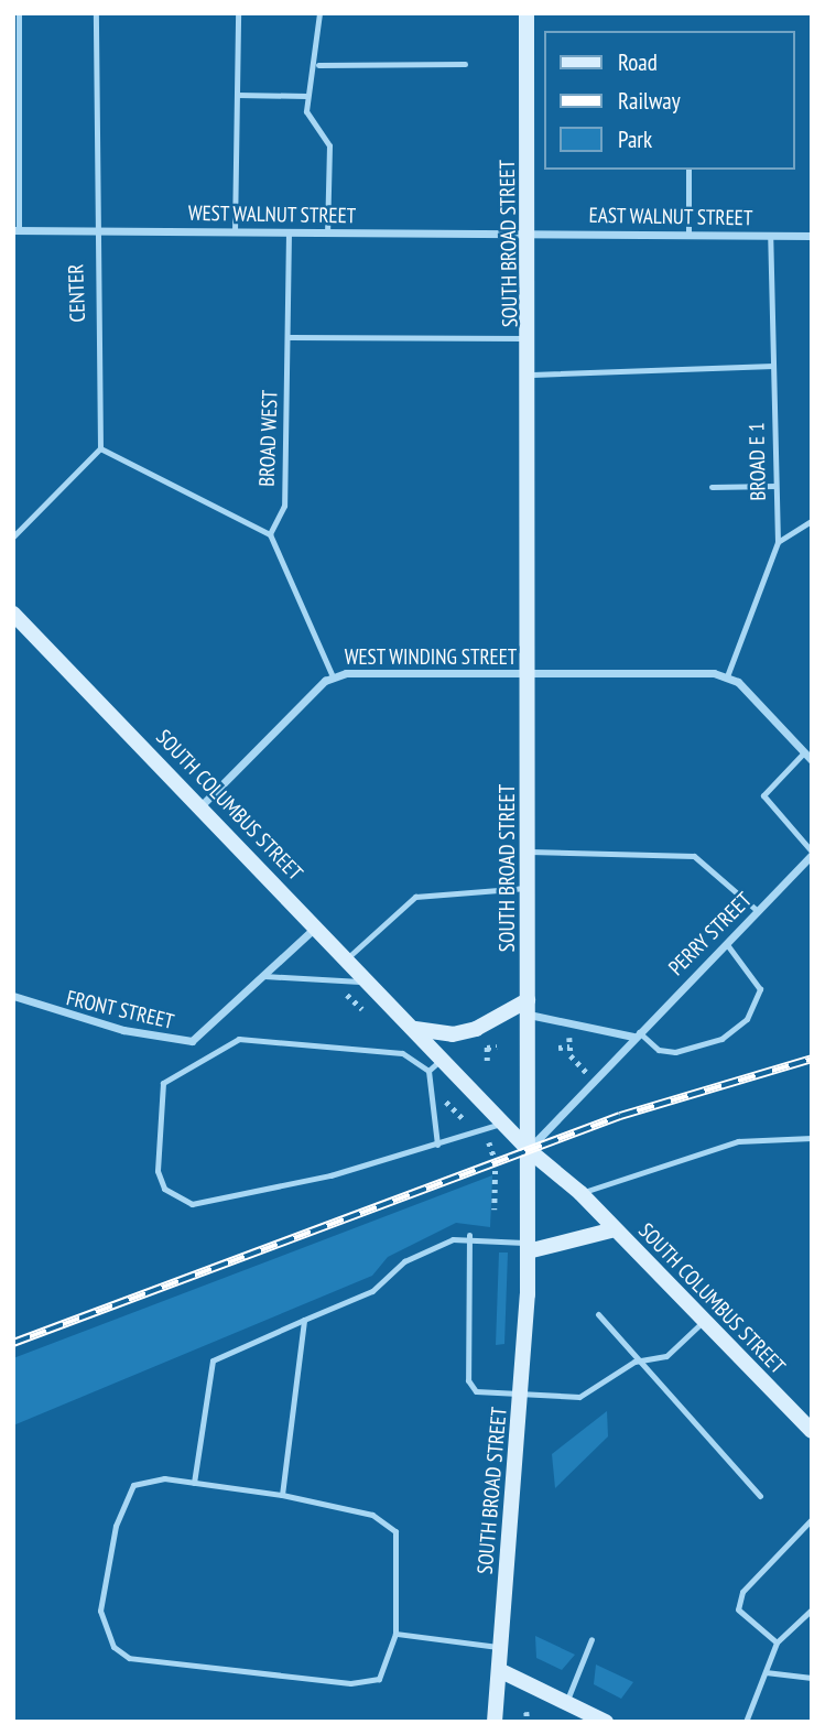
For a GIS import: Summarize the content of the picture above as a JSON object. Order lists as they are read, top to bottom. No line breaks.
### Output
{"streets":{"main road":["SOUTH BROAD STREET","SOUTH COLUMBUS STREET"],"street":["WEST WALNUT STREET","EAST WALNUT STREET","WEST WINDING STREET","PERRY STREET","FRONT STREET"],"lane":["CENTER","BROAD WEST","BROAD E 1"]},"crossings":[["WEST WALNUT STREET","EAST WALNUT STREET"],["WEST WALNUT STREET","SOUTH BROAD STREET"],["WEST WALNUT STREET","CENTER"],["WEST WALNUT STREET","BROAD WEST"],["EAST WALNUT STREET","SOUTH BROAD STREET"],["EAST WALNUT STREET","BROAD E 1"],["SOUTH BROAD STREET","WEST WINDING STREET"],["SOUTH BROAD STREET","SOUTH COLUMBUS STREET"],["SOUTH BROAD STREET","PERRY STREET"],["BROAD E 1","WEST WINDING STREET"],["WEST WINDING STREET","SOUTH COLUMBUS STREET"],["SOUTH COLUMBUS STREET","PERRY STREET"],["SOUTH COLUMBUS STREET","FRONT STREET"]],"legend":["Road","Railway","Park"]}
